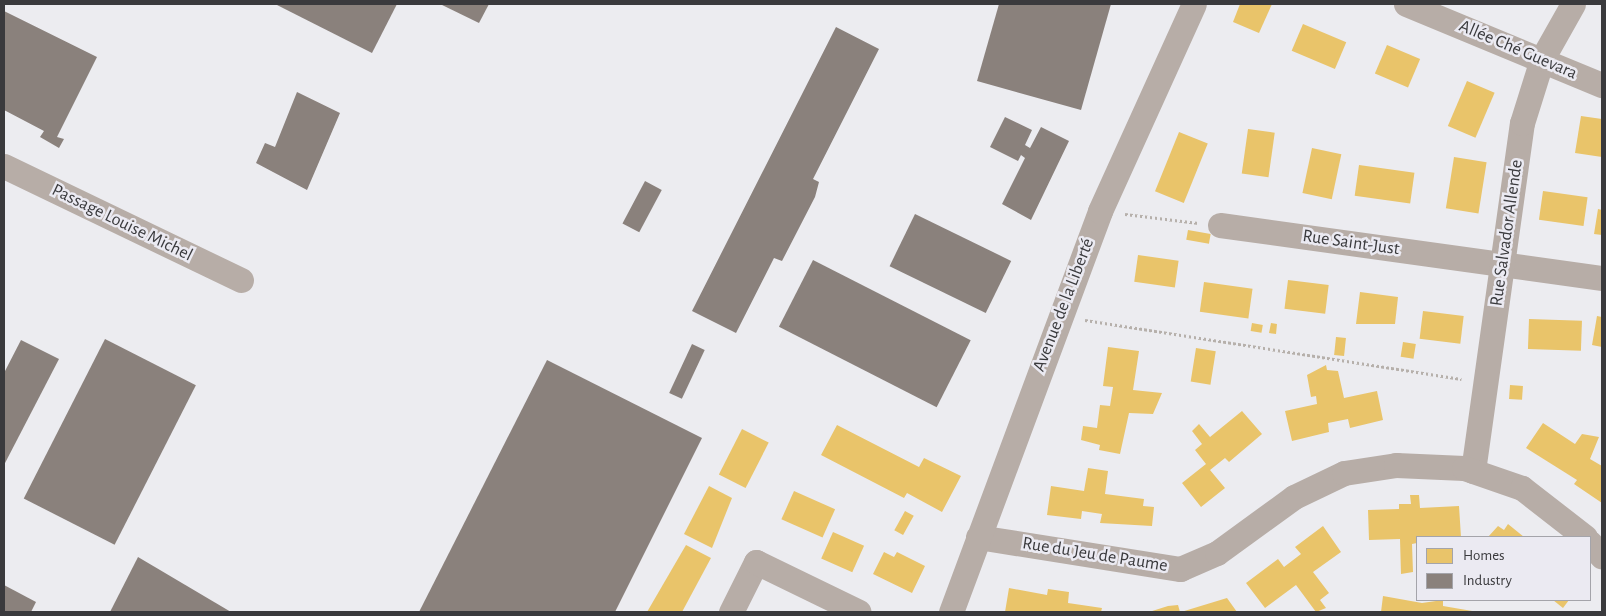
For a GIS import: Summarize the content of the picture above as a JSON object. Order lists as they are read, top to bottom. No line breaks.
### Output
{"streets":{"street":["Allée Ché Guevara","Passage Louise Michel","Rue Salvador Allende","Rue Saint-Just","Avenue de la Liberté","Rue du Jeu de Paume"]},"crossings":[["Allée Ché Guevara","Rue Salvador Allende"],["Rue Salvador Allende","Rue Saint-Just"],["Rue Salvador Allende","Rue du Jeu de Paume"],["Avenue de la Liberté","Rue du Jeu de Paume"]],"legend":["Homes","Industry"]}
